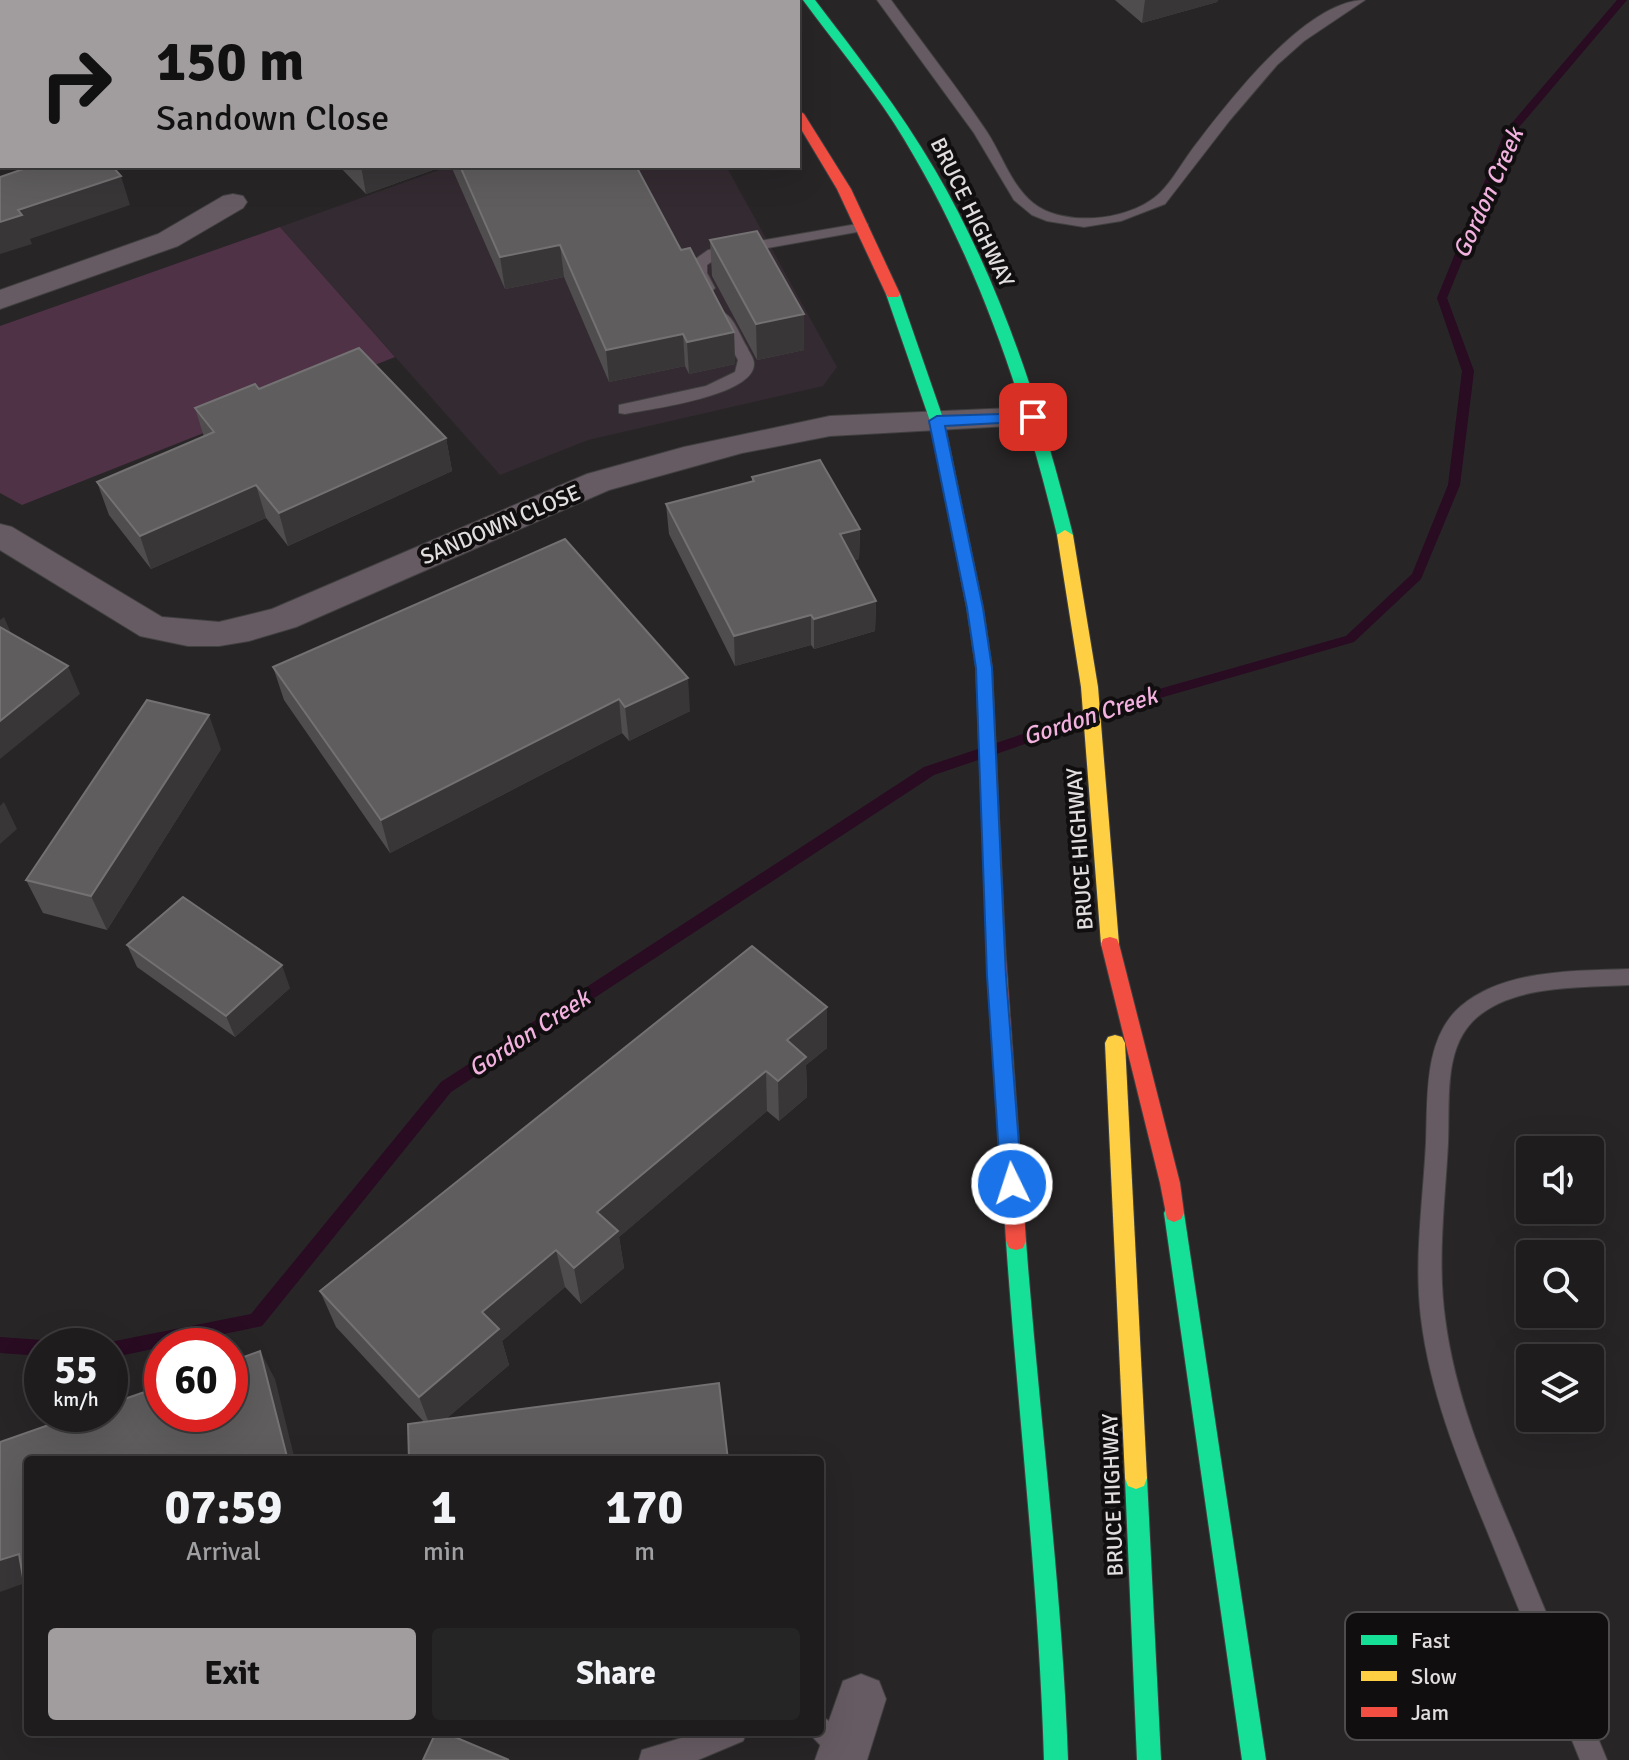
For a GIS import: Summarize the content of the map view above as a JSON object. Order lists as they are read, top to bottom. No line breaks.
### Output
{"streets":{"main road":["BRUCE HIGHWAY"],"street":["SANDOWN CLOSE"]},"crossings":[["BRUCE HIGHWAY","SANDOWN CLOSE"]],"water":["Gordon Creek"],"legend":["Fast","Slow","Jam"],"page":{"turn":["150 m","Sandown Close"],"speed":"55 km/h","limit":"60","eta":["07:59","Arrival","1","min","170","m"],"buttons":["Exit","Share"]}}
